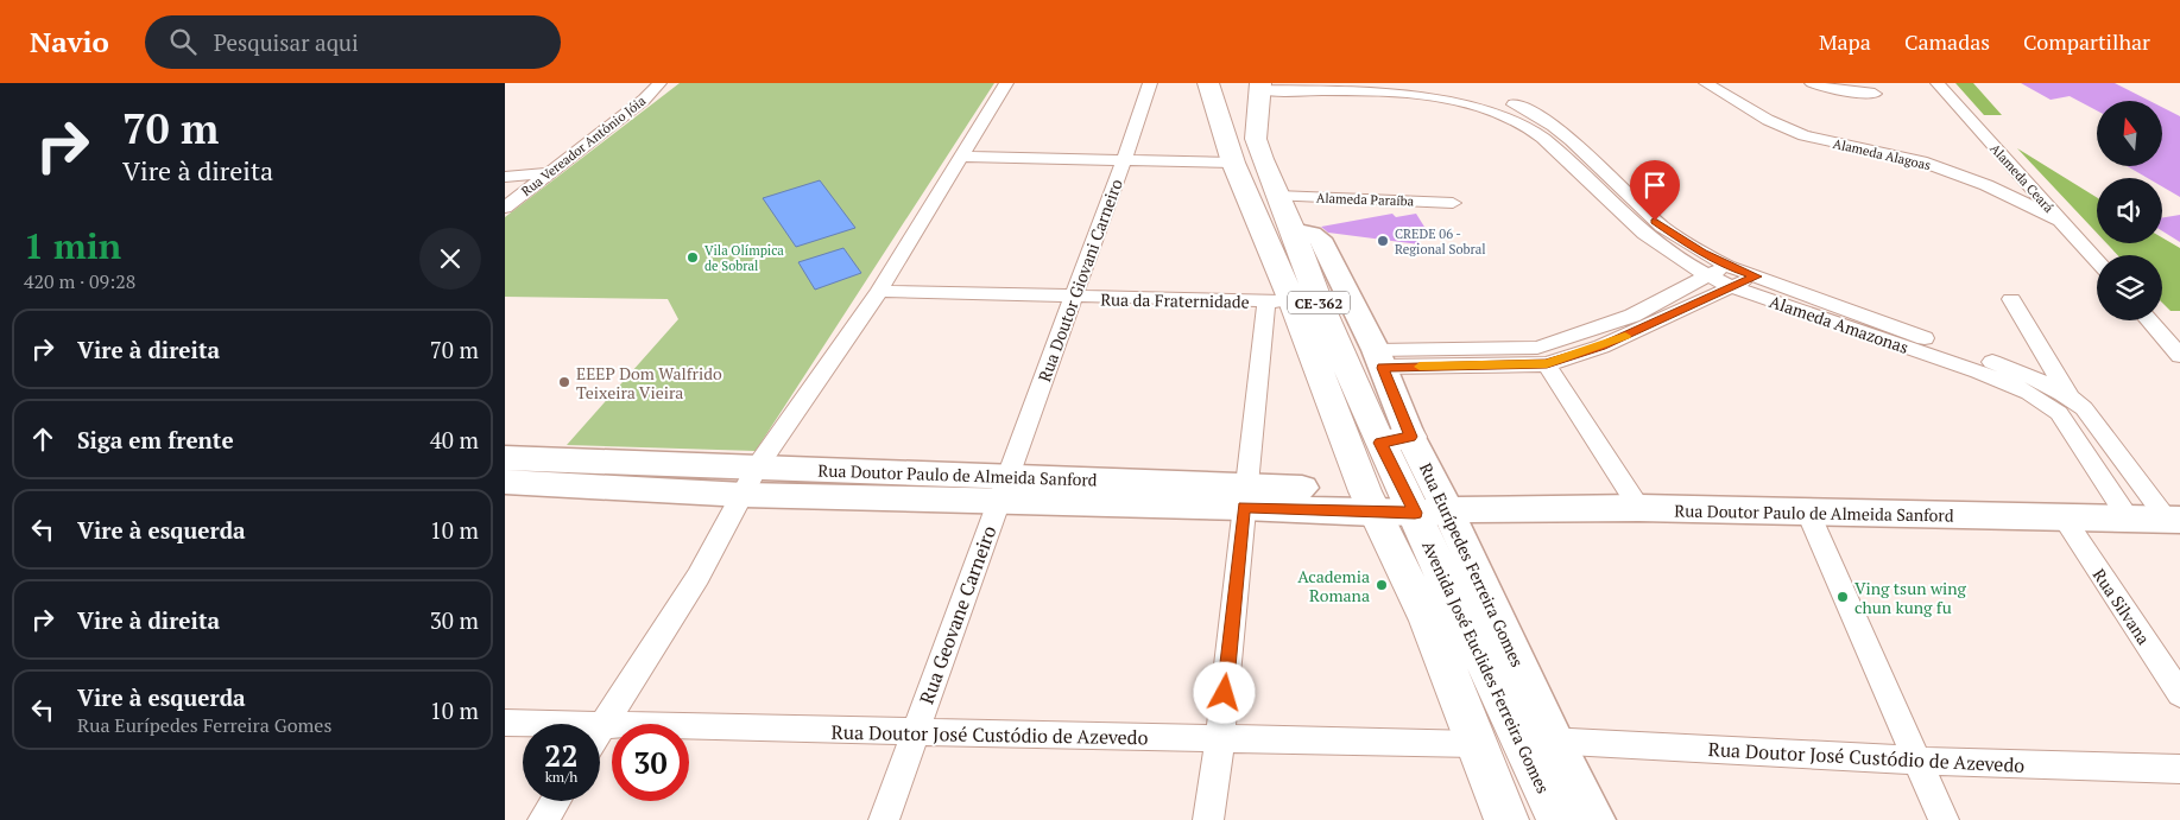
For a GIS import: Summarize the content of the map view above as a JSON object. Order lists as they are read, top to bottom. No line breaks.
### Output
{"streets":{"main road":["CE-362","Avenida José Euclides Ferreira Gomes"],"street":["Rua Vereador Antônio Jóia","Alameda Alagoas","Alameda Ceará","Alameda Paraíba","Rua Doutor Giovani Carneiro","Rua da Fraternidade","Alameda Amazonas","Rua Doutor Paulo de Almeida Sanford","Rua Eurípedes Ferreira Gomes","Rua Silvana","Rua Geovane Carneiro","Rua Doutor José Custódio de Azevedo"]},"crossings":[["Alameda Alagoas","Alameda Ceará"],["Alameda Paraíba","CE-362"],["Rua Doutor Giovani Carneiro","Rua da Fraternidade"],["Rua Doutor Giovani Carneiro","Rua Doutor Paulo de Almeida Sanford"],["Rua Doutor Giovani Carneiro","Rua Geovane Carneiro"],["Rua da Fraternidade","Avenida José Euclides Ferreira Gomes"],["CE-362","Alameda Amazonas"],["CE-362","Rua Eurípedes Ferreira Gomes"],["Alameda Amazonas","Rua Doutor Paulo de Almeida Sanford"],["Rua Doutor Paulo de Almeida Sanford","Rua Eurípedes Ferreira Gomes"],["Rua Doutor Paulo de Almeida Sanford","Rua Silvana"],["Rua Doutor Paulo de Almeida Sanford","Rua Geovane Carneiro"],["Rua Doutor Paulo de Almeida Sanford","Avenida José Euclides Ferreira Gomes"],["Rua Eurípedes Ferreira Gomes","Avenida José Euclides Ferreira Gomes"],["Rua Geovane Carneiro","Rua Doutor José Custódio de Azevedo"],["Avenida José Euclides Ferreira Gomes","Rua Doutor José Custódio de Azevedo"]],"places":["CREDE 06 - Regional Sobral","Vila Olímpica de Sobral","EEEP Dom Walfrido Teixeira Vieira","Academia Romana","Ving tsun wing chun kung fu"],"north":"top","page":{"header":"Navio","search":"Pesquisar aqui","nav":["Mapa","Camadas","Compartilhar"],"turn":["70 m","Vire à direita"],"heading":["1 min","420 m · 09:28"],"list":[{"name":"Vire à direita","value":"70 m"},{"name":"Siga em frente","value":"40 m"},{"name":"Vire à esquerda","value":"10 m"},{"name":"Vire à direita","value":"30 m"},{"name":"Vire à esquerda","note":"Rua Eurípedes Ferreira Gomes","value":"10 m"}],"speed":"22 km/h","limit":"30"}}
